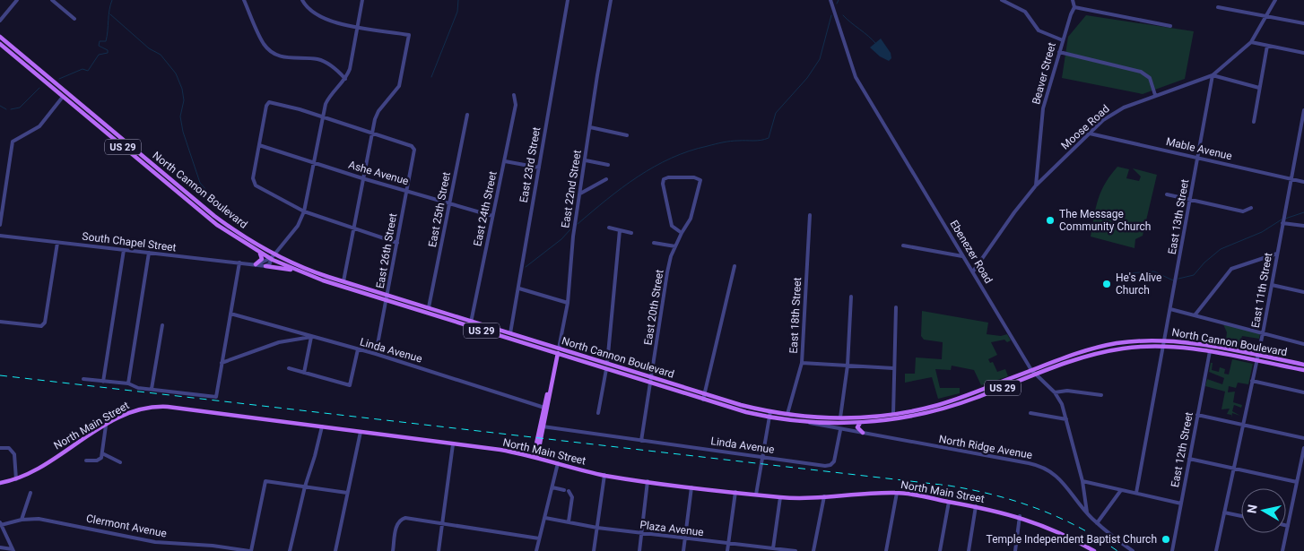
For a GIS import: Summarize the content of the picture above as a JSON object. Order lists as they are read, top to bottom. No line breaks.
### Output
{"streets":{"main road":["US 29","East 22nd Street","North Cannon Boulevard","North Main Street"],"street":["Beaver Street","Moose Road","Mable Avenue","East 23rd Street","Ashe Avenue","East 24th Street","East 25th Street","East 13th Street","South Chapel Street","East 26th Street","Ebenezer Road","East 11th Street","East 20th Street","East 18th Street","Linda Avenue","North Ridge Avenue","East 12th Street","Clermont Avenue","Plaza Avenue"]},"crossings":[["Beaver Street","Moose Road"],["Moose Road","Mable Avenue"],["Moose Road","East 13th Street"],["Moose Road","Ebenezer Road"],["Mable Avenue","East 13th Street"],["Mable Avenue","East 11th Street"],["East 23rd Street","North Cannon Boulevard"],["Ashe Avenue","East 24th Street"],["Ashe Avenue","East 25th Street"],["Ashe Avenue","South Chapel Street"],["Ashe Avenue","East 26th Street"],["East 22nd Street","North Cannon Boulevard"],["East 22nd Street","Linda Avenue"],["East 22nd Street","North Main Street"],["North Cannon Boulevard","East 24th Street"],["North Cannon Boulevard","East 25th Street"],["North Cannon Boulevard","East 13th Street"],["North Cannon Boulevard","South Chapel Street"],["North Cannon Boulevard","East 26th Street"],["North Cannon Boulevard","Ebenezer Road"],["North Cannon Boulevard","East 11th Street"],["North Cannon Boulevard","East 20th Street"],["North Cannon Boulevard","East 18th Street"],["North Cannon Boulevard","North Ridge Avenue"],["North Cannon Boulevard","East 12th Street"],["East 26th Street","Linda Avenue"],["Ebenezer Road","North Ridge Avenue"],["East 20th Street","Linda Avenue"],["Linda Avenue","North Ridge Avenue"]],"places":["The Message Community Church","He's Alive Church","Temple Independent Baptist Church"],"north":"left"}
